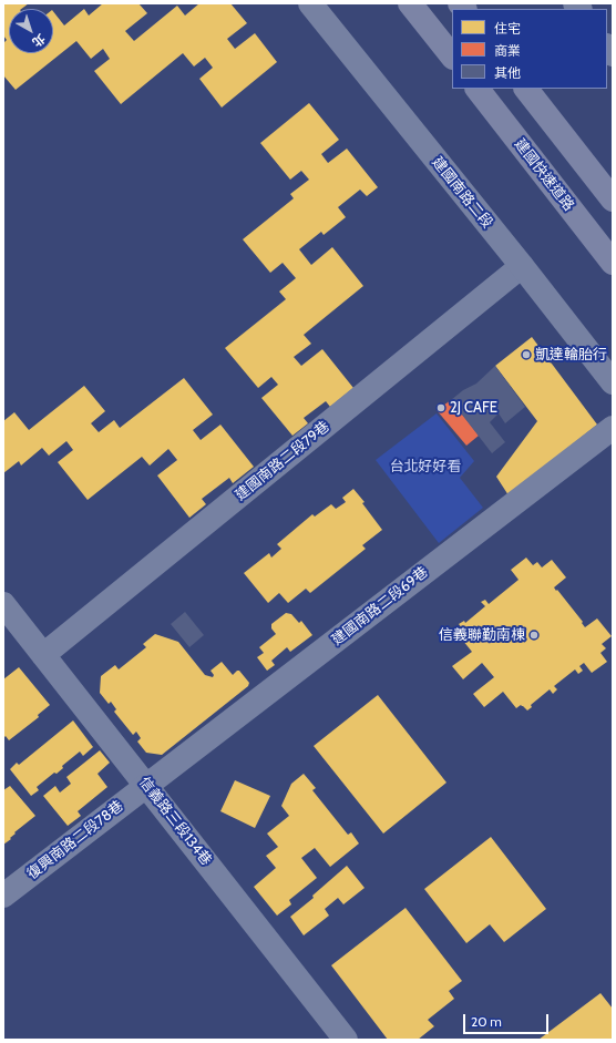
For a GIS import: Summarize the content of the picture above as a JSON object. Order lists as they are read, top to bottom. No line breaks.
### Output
{"streets":{"highway":["建國快速道路"],"street":["建國南路二段","建國南路二段79巷","建國南路二段69巷","信義路三段134巷","復興南路二段78巷"]},"crossings":[["建國南路二段","建國南路二段79巷"],["建國南路二段79巷","信義路三段134巷"],["建國南路二段69巷","信義路三段134巷"],["建國南路二段69巷","復興南路二段78巷"],["信義路三段134巷","復興南路二段78巷"]],"parks":["台北好好看"],"places":["凱達輪胎行","2J CAFE","信義聯勤南棟"],"legend":["住宅","商業","其他"],"scale_bar":"20 m","north":"bottom right"}
